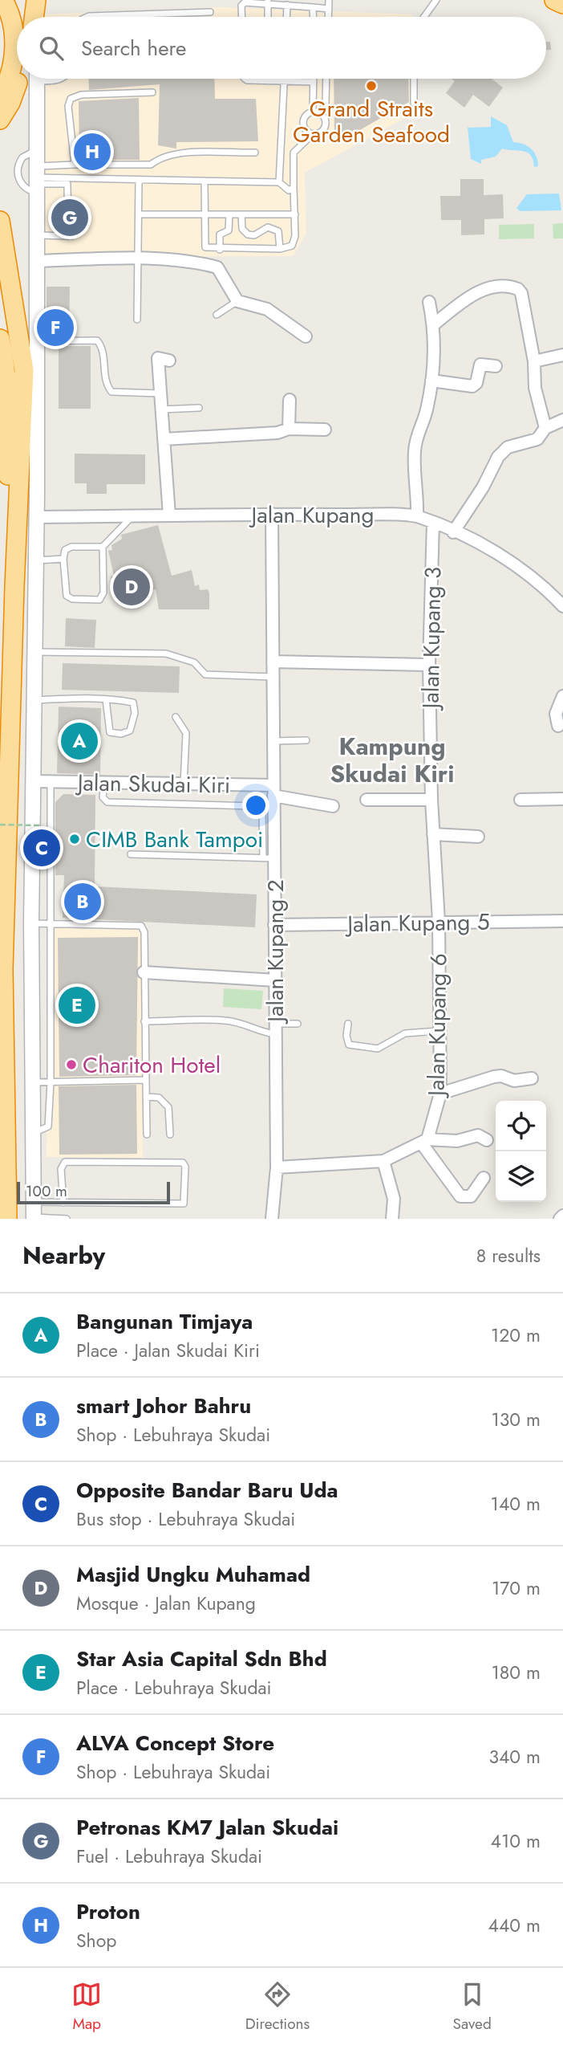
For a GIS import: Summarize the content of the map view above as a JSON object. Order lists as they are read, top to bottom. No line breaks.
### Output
{"streets":{"street":["Jalan Kupang","Jalan Kupang 3","Jalan Skudai Kiri","Jalan Kupang 5","Jalan Kupang 2","Jalan Kupang 6"]},"crossings":[["Jalan Kupang","Jalan Kupang 3"],["Jalan Kupang","Jalan Kupang 2"],["Jalan Kupang 3","Jalan Kupang 5"],["Jalan Kupang 3","Jalan Kupang 6"],["Jalan Skudai Kiri","Jalan Kupang 2"],["Jalan Kupang 5","Jalan Kupang 2"],["Jalan Kupang 5","Jalan Kupang 6"]],"districts":["Kampung Skudai Kiri"],"places":["Grand Straits Garden Seafood","CIMB Bank Tampoi","Chariton Hotel"],"scale_bar":"100 m","page":{"search":"Search here","pins":["H","G","F","D","A","C","B","E"],"scale":"100 m","heading":["Nearby","8 results"],"list":[{"mark":"A","name":"Bangunan Timjaya","note":"Place · Jalan Skudai Kiri","value":"120 m"},{"mark":"B","name":"smart Johor Bahru","note":"Shop · Lebuhraya Skudai","value":"130 m"},{"mark":"C","name":"Opposite Bandar Baru Uda","note":"Bus stop · Lebuhraya Skudai","value":"140 m"},{"mark":"D","name":"Masjid Ungku Muhamad","note":"Mosque · Jalan Kupang","value":"170 m"},{"mark":"E","name":"Star Asia Capital Sdn Bhd","note":"Place · Lebuhraya Skudai","value":"180 m"},{"mark":"F","name":"ALVA Concept Store","note":"Shop · Lebuhraya Skudai","value":"340 m"},{"mark":"G","name":"Petronas KM7 Jalan Skudai","note":"Fuel · Lebuhraya Skudai","value":"410 m"},{"mark":"H","name":"Proton","note":"Shop","value":"440 m"}],"nav":["Map","Directions","Saved"]}}
